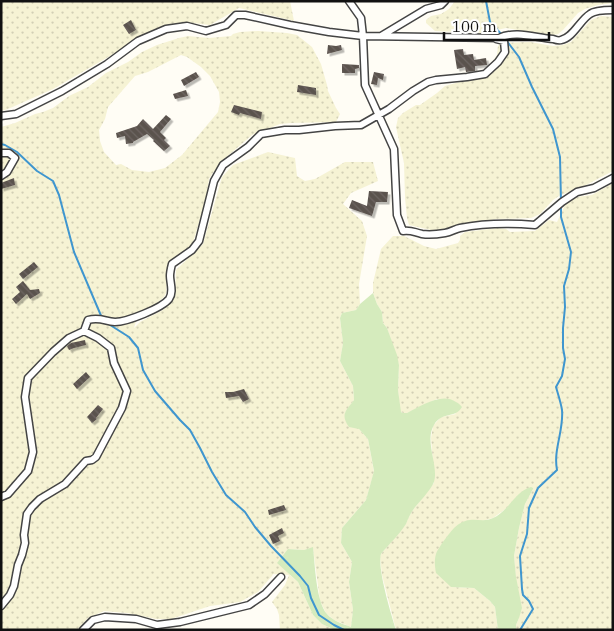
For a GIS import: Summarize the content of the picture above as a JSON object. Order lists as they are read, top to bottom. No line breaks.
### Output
{"scale_bar":"100 m"}
